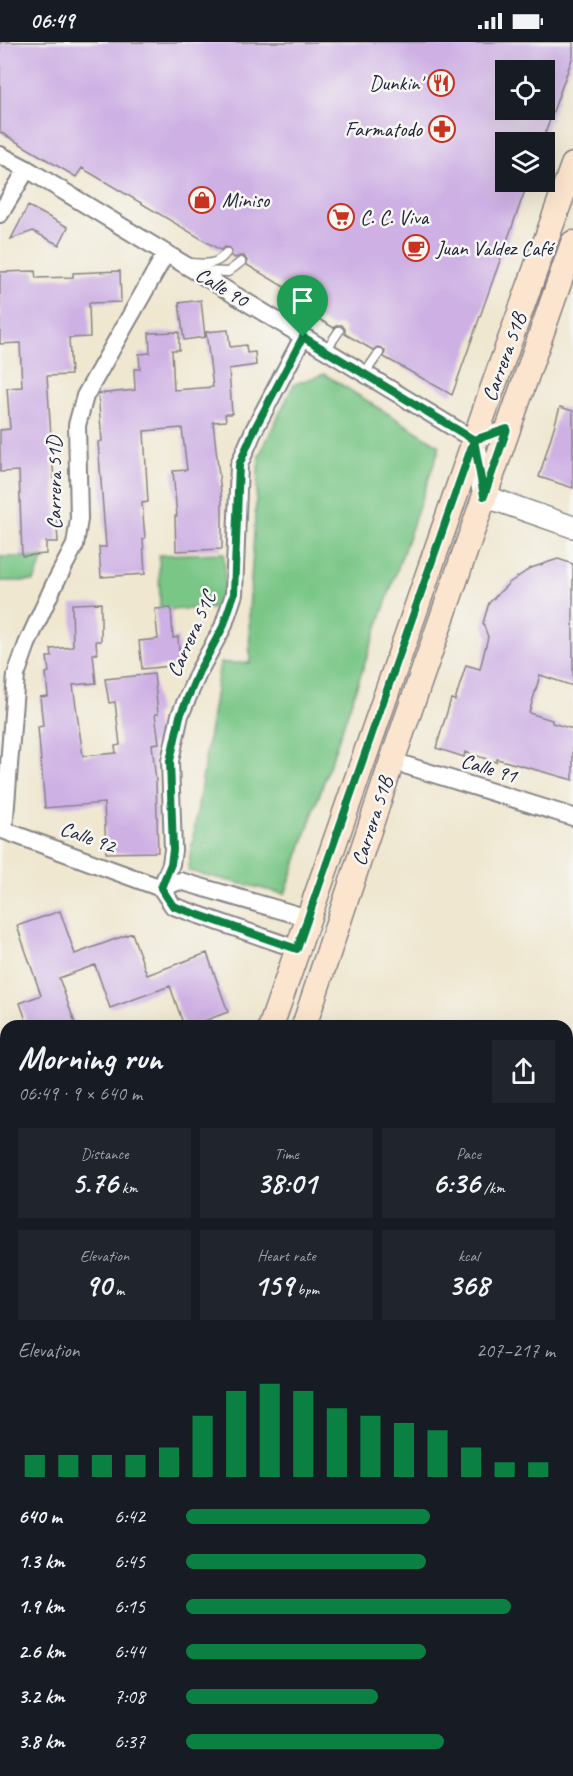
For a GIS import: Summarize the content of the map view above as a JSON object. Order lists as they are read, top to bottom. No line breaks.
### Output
{"streets":{"main road":["Carrera 51B"],"street":["Calle 90","Carrera 51D","Carrera 51C","Calle 91","Calle 92"]},"crossings":[["Calle 90","Carrera 51B"],["Calle 90","Carrera 51D"],["Calle 90","Carrera 51C"],["Carrera 51B","Calle 91"],["Carrera 51B","Calle 92"],["Carrera 51D","Calle 92"],["Carrera 51C","Calle 92"]],"places":{"restaurant":["Dunkin'"],"pharmacy":["Farmatodo"],"shop":["Miniso"],"supermarket":["C. C. Viva"],"cafe":["Juan Valdez Café"]},"page":{"status":"06:49","heading":["Morning run","06:49 · 9 × 640 m"],"stats":[["Distance","5.76 km"],["Time","38:01"],["Pace","6:36 /km"],["Elevation","90 m"],["Heart rate","159 bpm"],["kcal","368"]],"chart":["Elevation","207–217 m"],"list":[{"name":"640 m","note":"6:42"},{"name":"1.3 km","note":"6:45"},{"name":"1.9 km","note":"6:15"},{"name":"2.6 km","note":"6:44"},{"name":"3.2 km","note":"7:08"},{"name":"3.8 km","note":"6:37"}]}}
